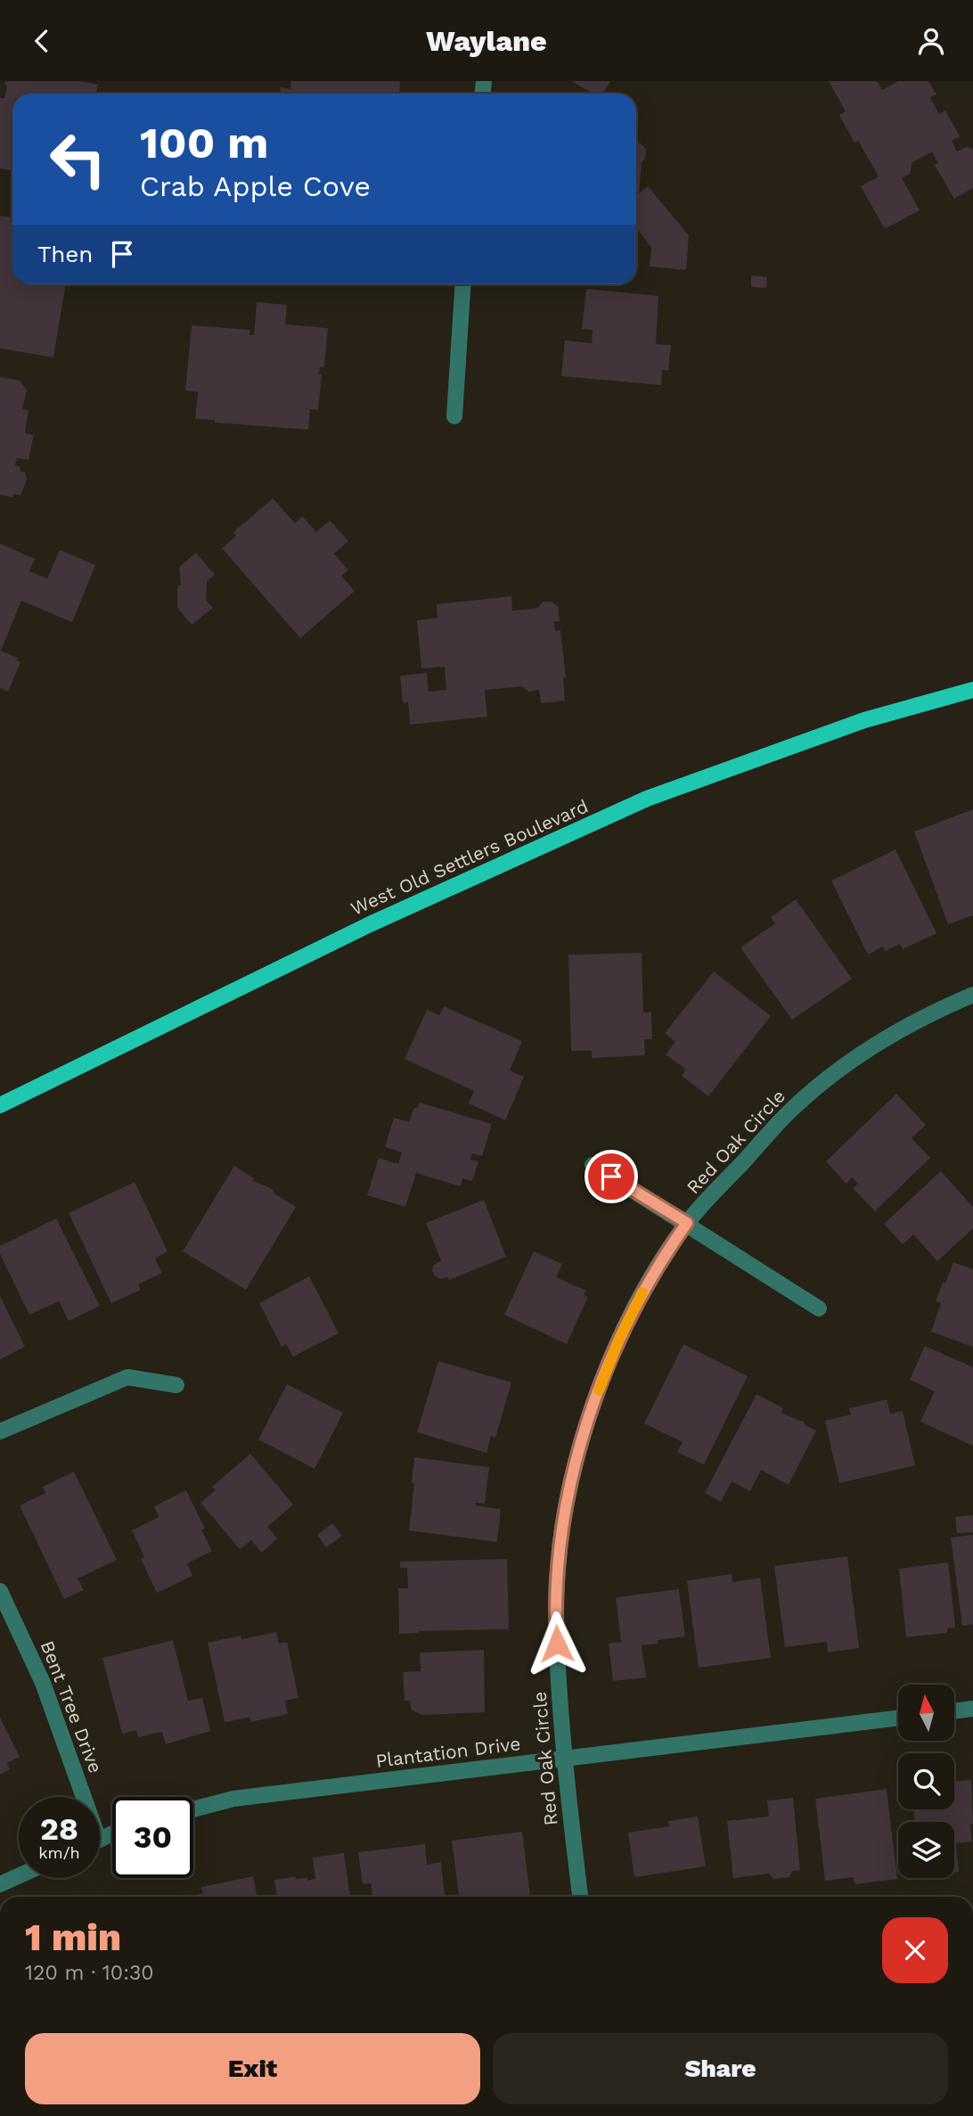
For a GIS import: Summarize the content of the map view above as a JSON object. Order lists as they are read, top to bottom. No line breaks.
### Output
{"streets":{"main road":["West Old Settlers Boulevard"],"street":["Red Oak Circle","Bent Tree Drive","Plantation Drive"]},"crossings":[["Red Oak Circle","Plantation Drive"]],"north":"top","page":{"header":"Waylane","turn":["100 m","Crab Apple Cove"],"then":"Then","speed":"28 km/h","limit":"30","heading":["1 min","120 m · 10:30"],"buttons":["Exit","Share"]}}
